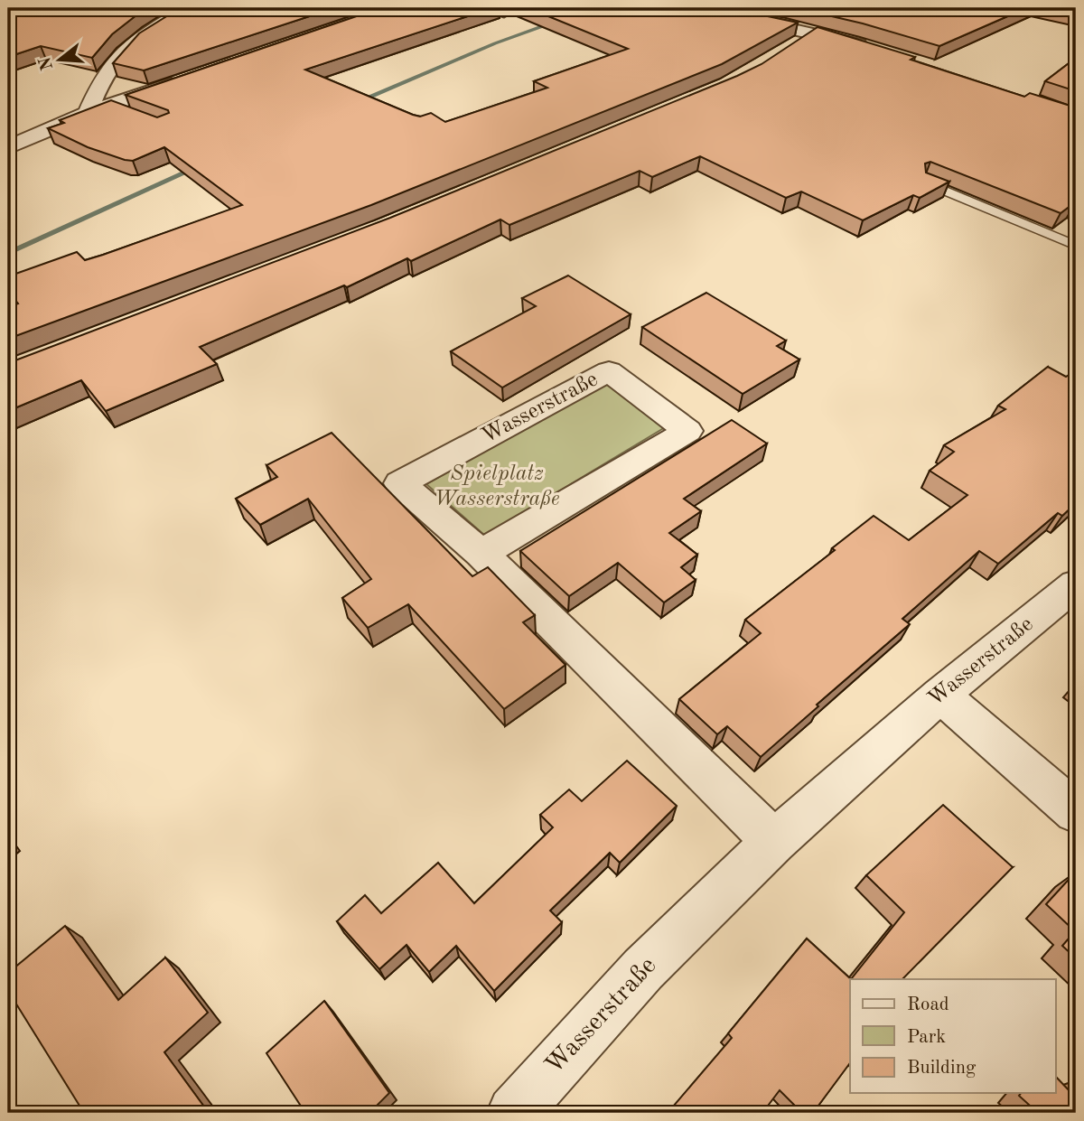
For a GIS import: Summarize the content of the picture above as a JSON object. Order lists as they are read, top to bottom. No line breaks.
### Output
{"streets":{"street":["Wasserstraße"]},"parks":["Spielplatz Wasserstraße"],"legend":["Road","Park","Building"],"north":"left"}
